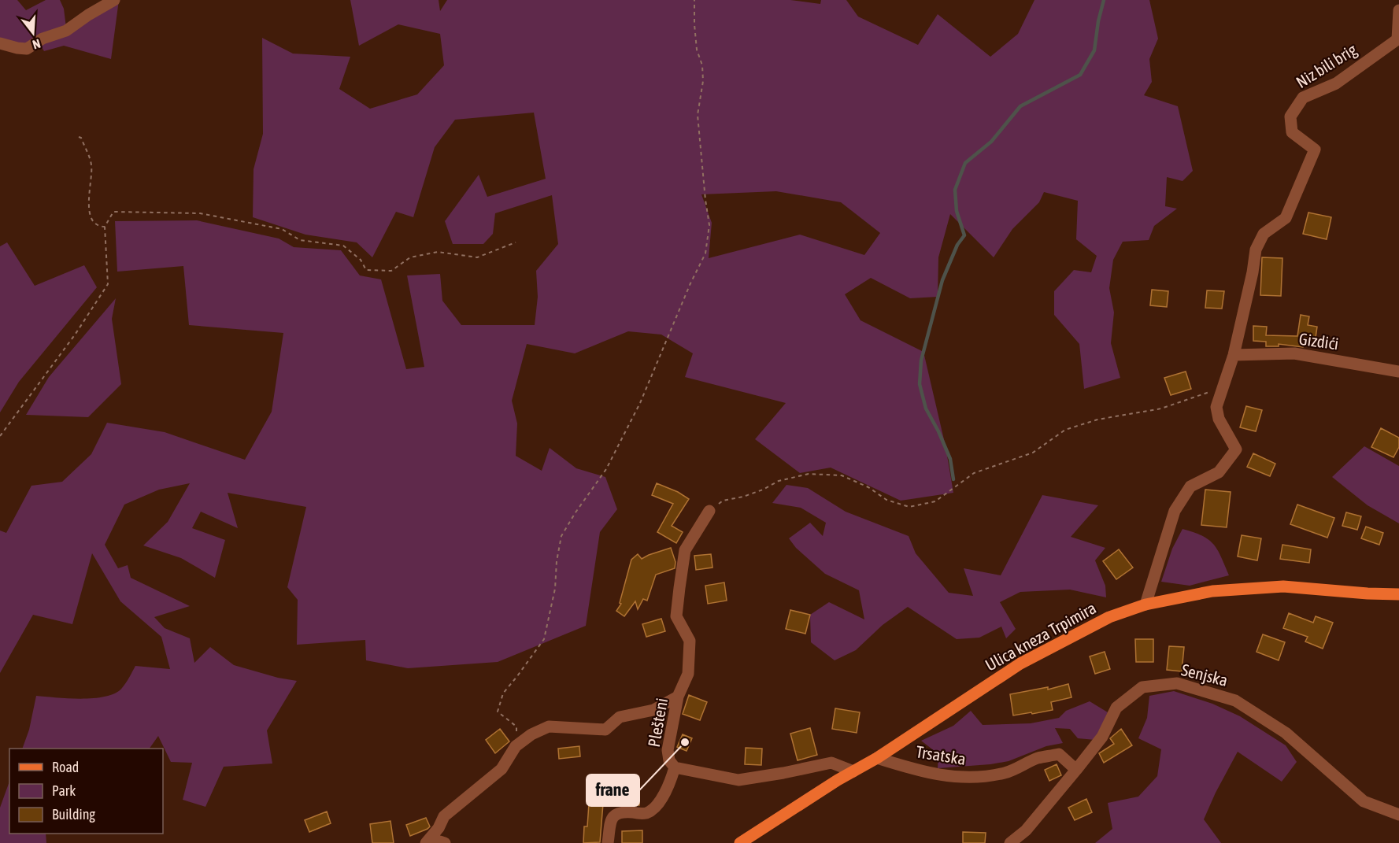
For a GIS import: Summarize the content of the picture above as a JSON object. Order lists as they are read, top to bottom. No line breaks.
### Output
{"streets":{"main road":["Ulica kneza Trpimira"],"street":["Niz bili brig","Gizdići","Senjska","Plešteni","Trsatska"]},"crossings":[["Niz bili brig","Gizdići"],["Ulica kneza Trpimira","Plešteni"],["Ulica kneza Trpimira","Trsatska"],["Senjska","Trsatska"]],"places":["frane"],"legend":["Road","Park","Building"],"north":"bottom"}
